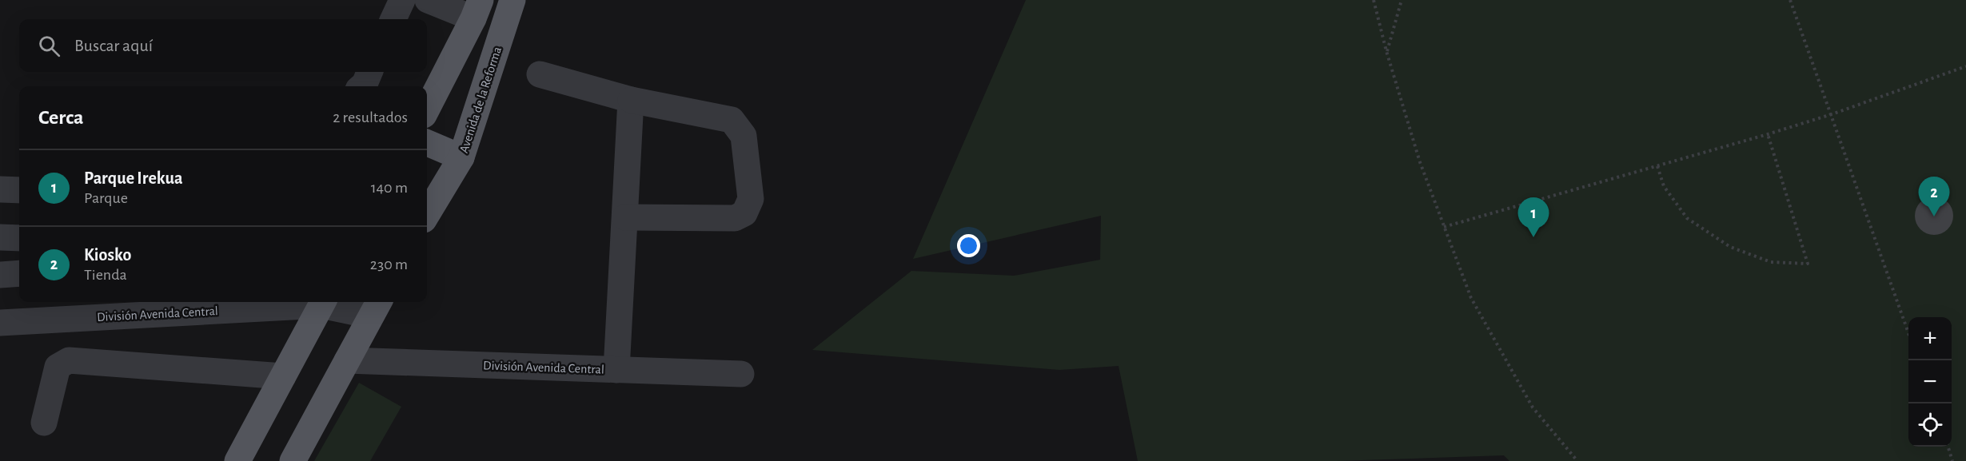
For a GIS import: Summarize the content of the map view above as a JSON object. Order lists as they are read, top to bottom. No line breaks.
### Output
{"streets":{"main road":["Avenida de la Reforma"],"street":["División Avenida Central"]},"page":{"search":"Buscar aquí","heading":["Cerca","2 resultados"],"list":[{"mark":"1","name":"Parque Irekua","note":"Parque","value":"140 m"},{"mark":"2","name":"Kiosko","note":"Tienda","value":"230 m"}],"pins":["2","1"],"map_buttons":["+","−"]}}
